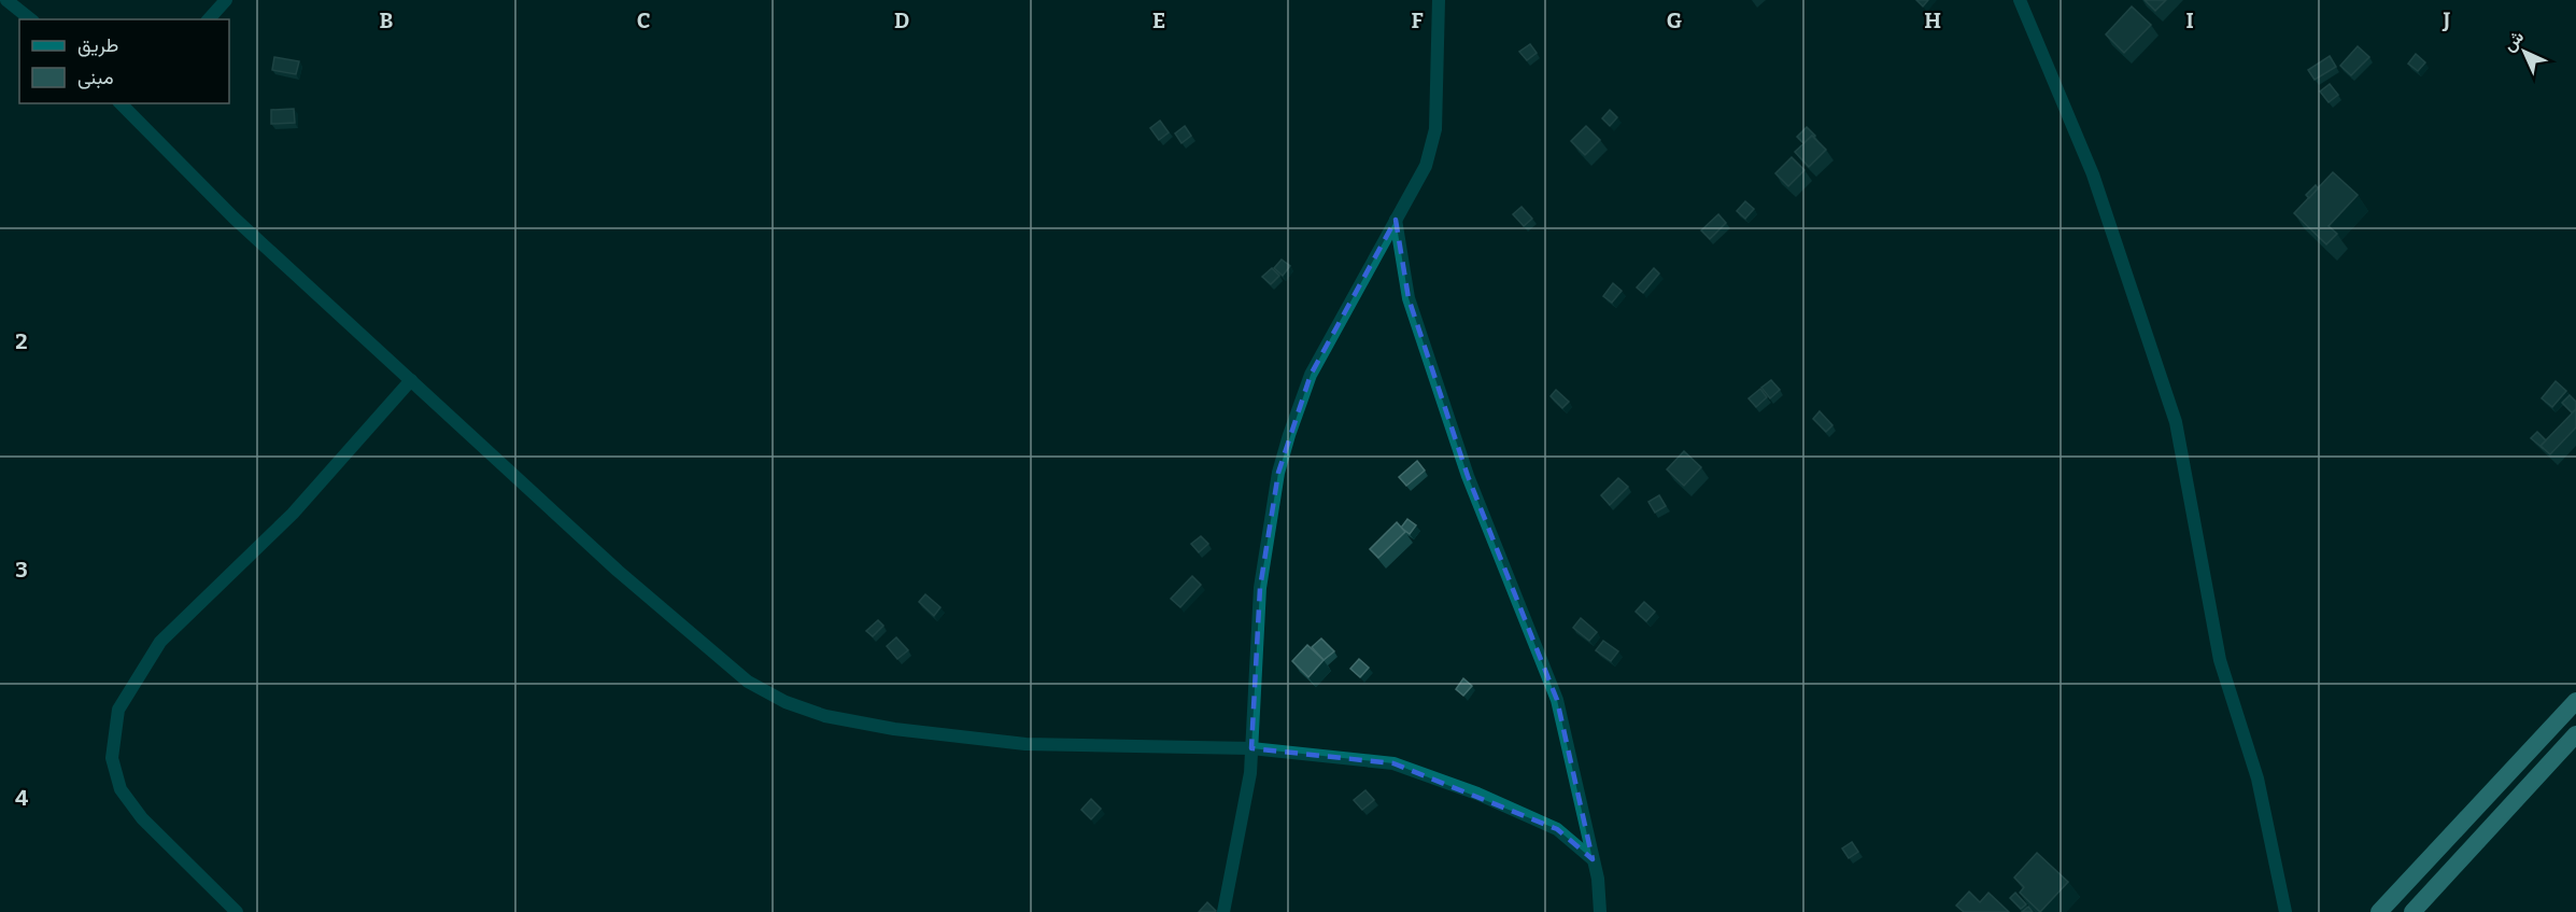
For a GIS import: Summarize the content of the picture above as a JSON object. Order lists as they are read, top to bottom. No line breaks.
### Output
{"legend":["طريق","مبنى"],"north":"top left","grid":{"columns":["B","C","D","E","F","G","H","I","J"],"rows":["2","3","4"]}}
